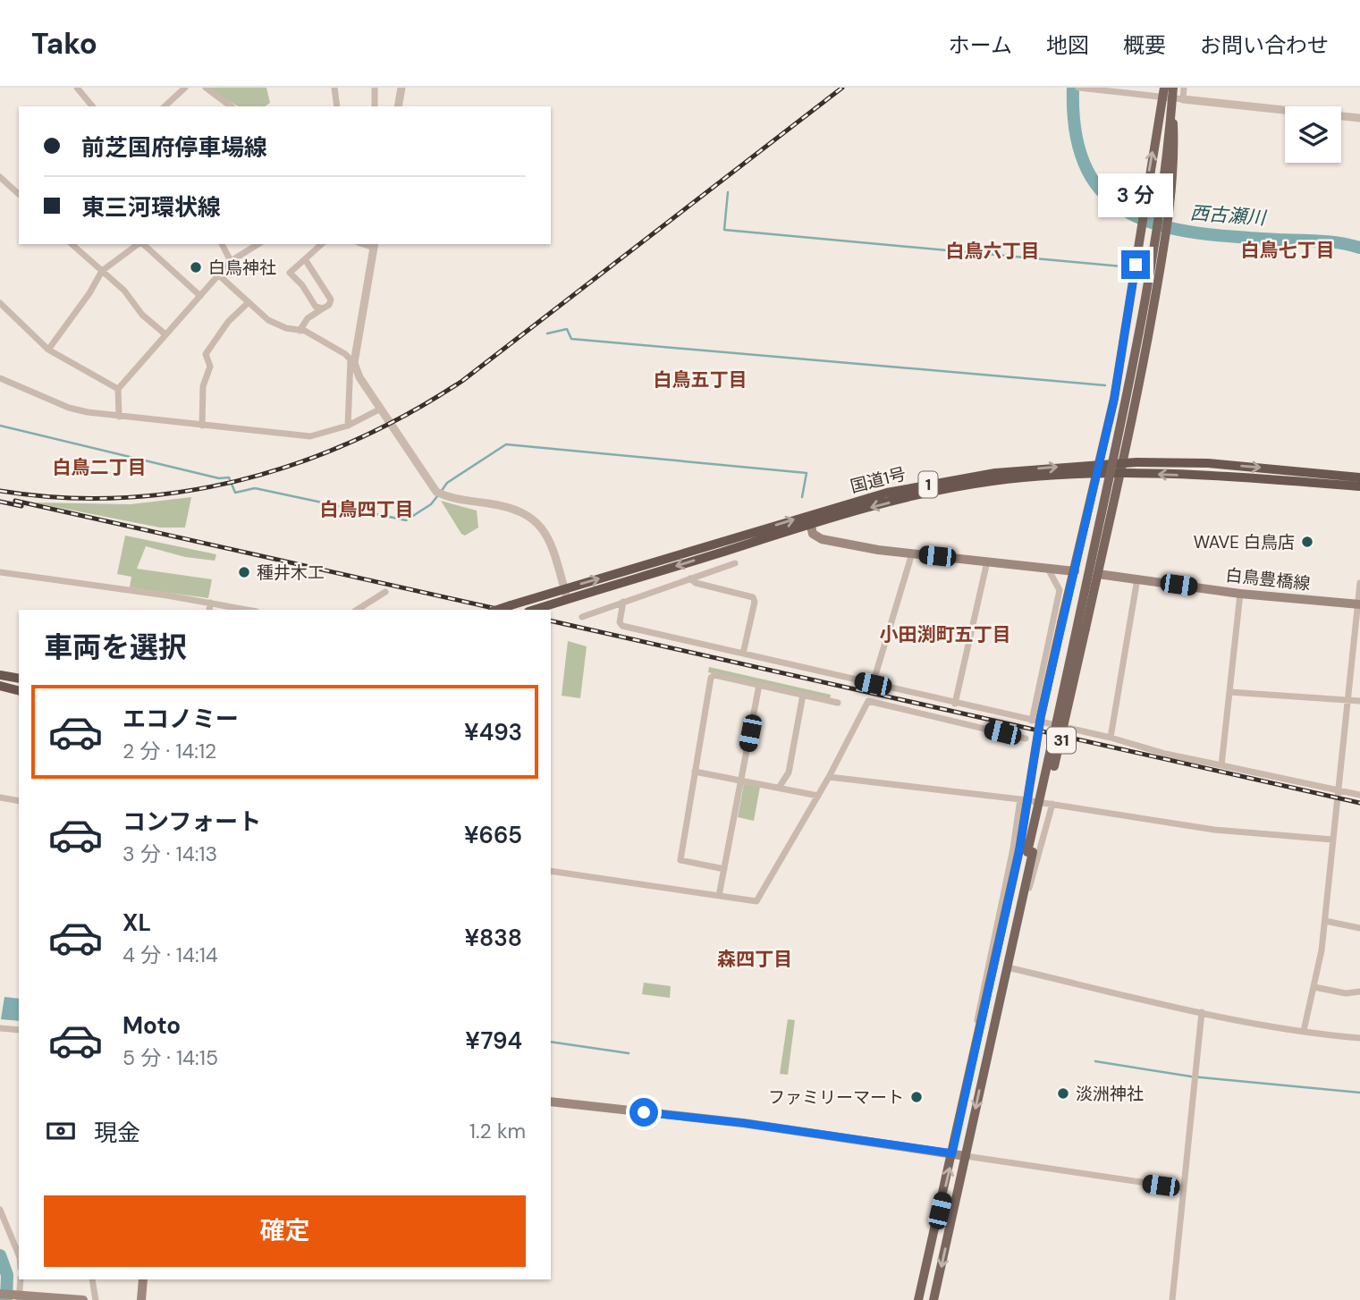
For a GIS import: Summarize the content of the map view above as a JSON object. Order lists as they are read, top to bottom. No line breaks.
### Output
{"streets":{"highway":["国道1号","1"],"main road":["白鳥豊橋線","31"]},"crossings":[["国道1号","31"],["白鳥豊橋線","31"]],"districts":["白鳥七丁目","白鳥六丁目","白鳥五丁目","白鳥二丁目","白鳥四丁目","小田渕町五丁目","森四丁目"],"water":["西古瀬川"],"places":["白鳥神社","WAVE 白鳥店","種井木工","淡洲神社","ファミリーマート"],"page":{"header":"Tako","nav":["ホーム","地図","概要","お問い合わせ"],"banner":["前芝国府停車場線","東三河環状線"],"bubble":"3 分","heading":"車両を選択","list":[{"name":"エコノミー","note":"2 分 · 14:12","value":"¥493"},{"name":"コンフォート","note":"3 分 · 14:13","value":"¥665"},{"name":"XL","note":"4 分 · 14:14","value":"¥838"},{"name":"Moto","note":"5 分 · 14:15","value":"¥794"}],"pay":["現金","1.2 km"],"buttons":"確定"}}
